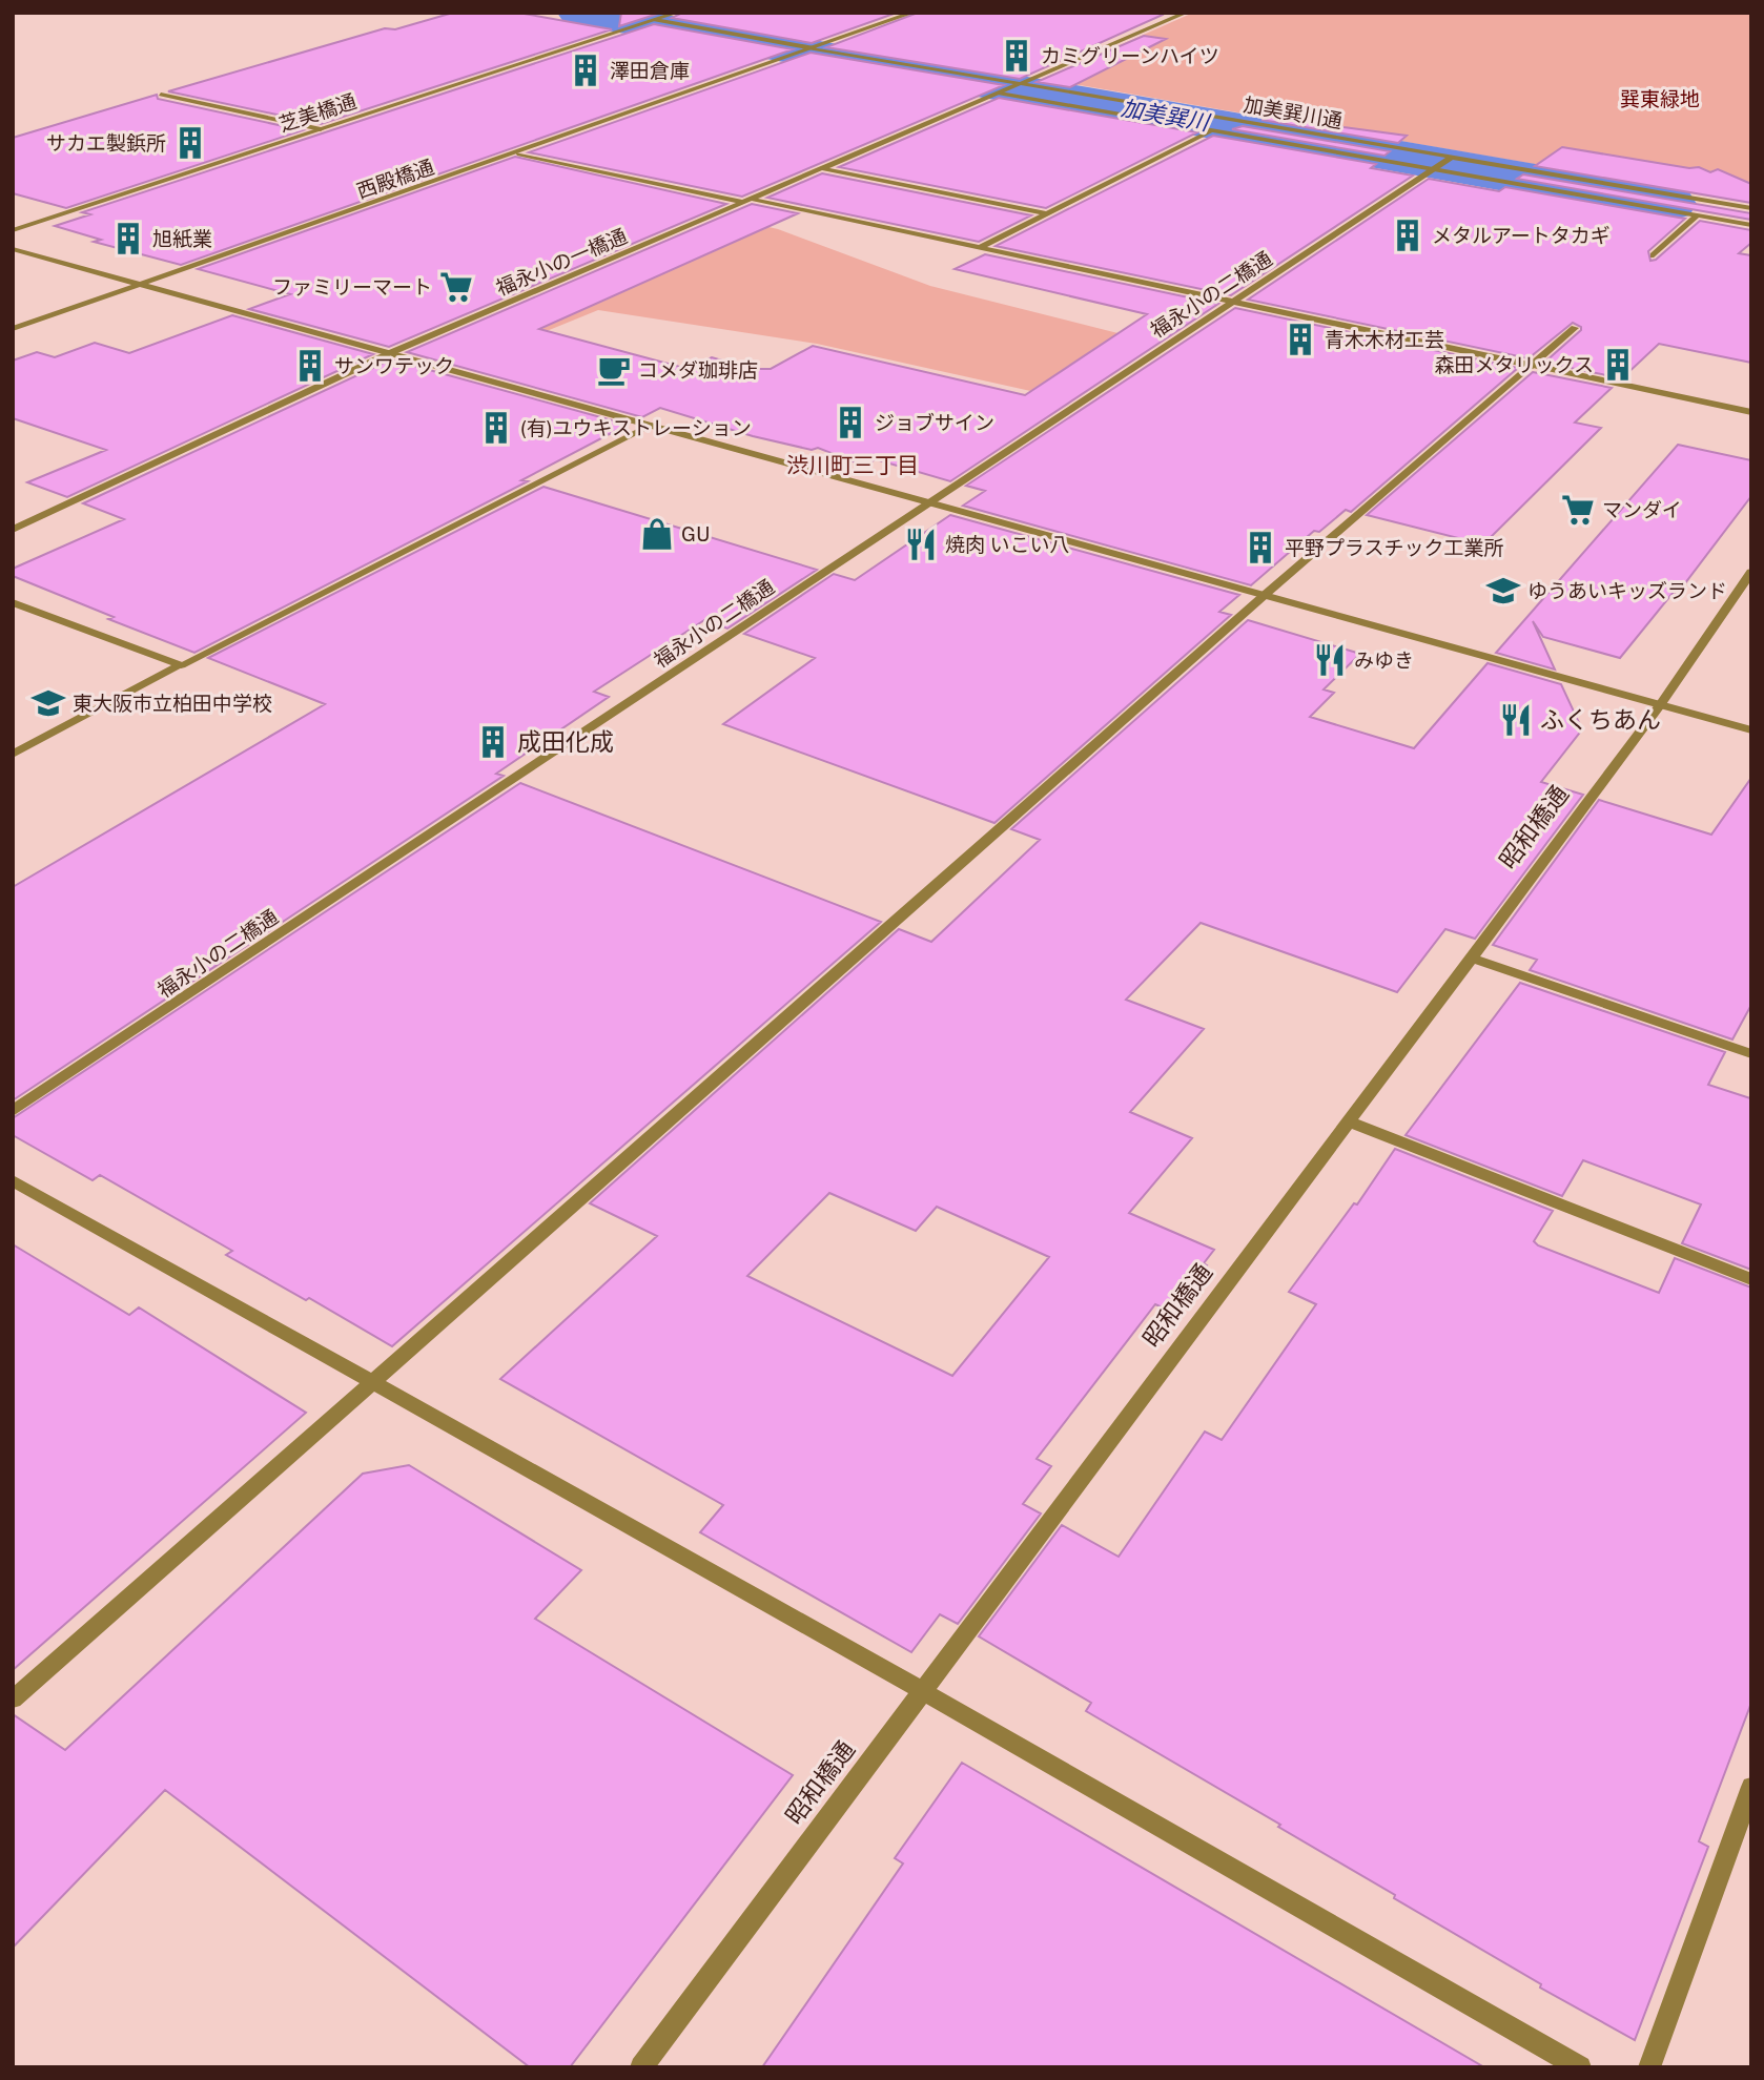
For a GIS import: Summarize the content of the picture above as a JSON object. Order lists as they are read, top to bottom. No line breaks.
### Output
{"streets":{"street":["芝美橋通","加美巽川通","西殿橋通","福永小の一橋通","福永小の二橋通","昭和橋通"]},"crossings":[["芝美橋通","加美巽川通"],["加美巽川通","西殿橋通"],["加美巽川通","福永小の一橋通"],["加美巽川通","福永小の二橋通"]],"districts":["渋川町三丁目"],"water":["加美巽川"],"parks":["巽東緑地"],"places":{"building":["カミグリーンハイツ","澤田倉庫","サカエ製鋲所","メタルアートタカギ","旭紙業","青木木材工芸","森田メタリックス","サンワテック","ジョブサイン","(有)ユウキストレーション","平野プラスチック工業所","成田化成"],"supermarket":["ファミリーマート","マンダイ"],"cafe":["コメダ珈琲店"],"shop":["GU"],"restaurant":["焼肉 いこい八","みゆき","ふくちあん"],"school or university":["ゆうあいキッズランド","東大阪市立柏田中学校"]}}
